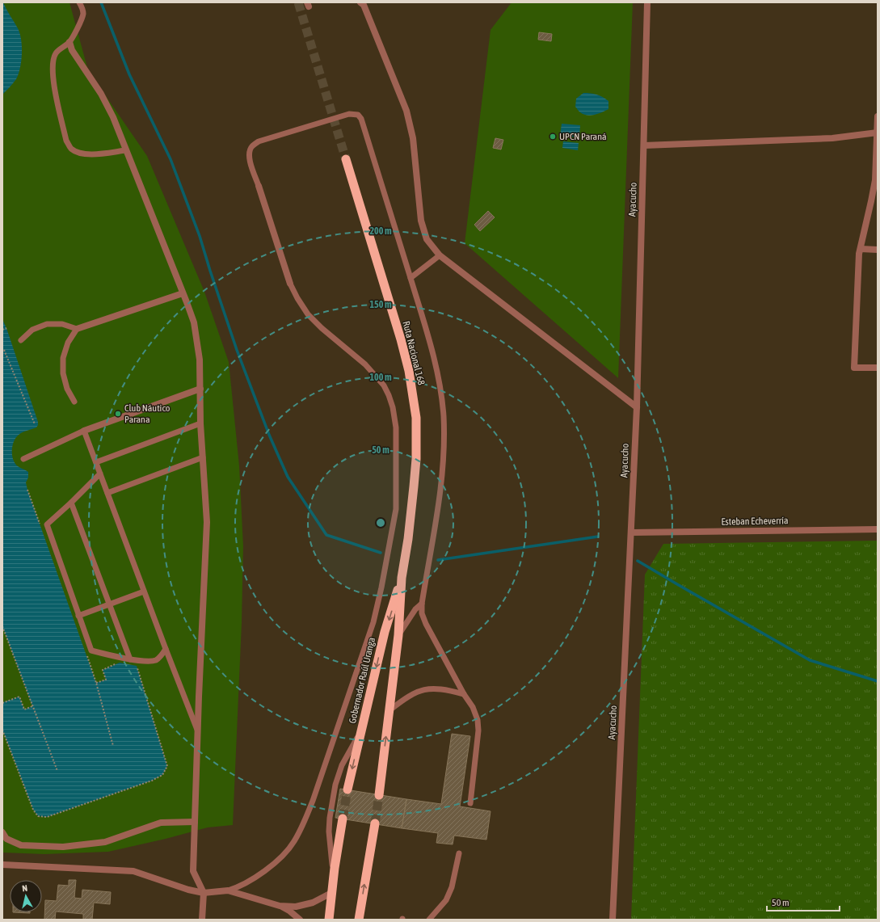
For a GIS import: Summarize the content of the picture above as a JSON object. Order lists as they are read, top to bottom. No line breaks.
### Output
{"streets":{"highway":["Ruta Nacional 168","Gobernador Raúl Uranga"],"street":["Ayacucho","Esteban Echeverría"]},"crossings":[["Ayacucho","Esteban Echeverría"],["Ruta Nacional 168","Gobernador Raúl Uranga"]],"places":["UPCN Paraná","Club Náutico Parana"],"scale_bar":"50 m","north":"top","rings":["200 m","150 m","100 m","50 m"]}
